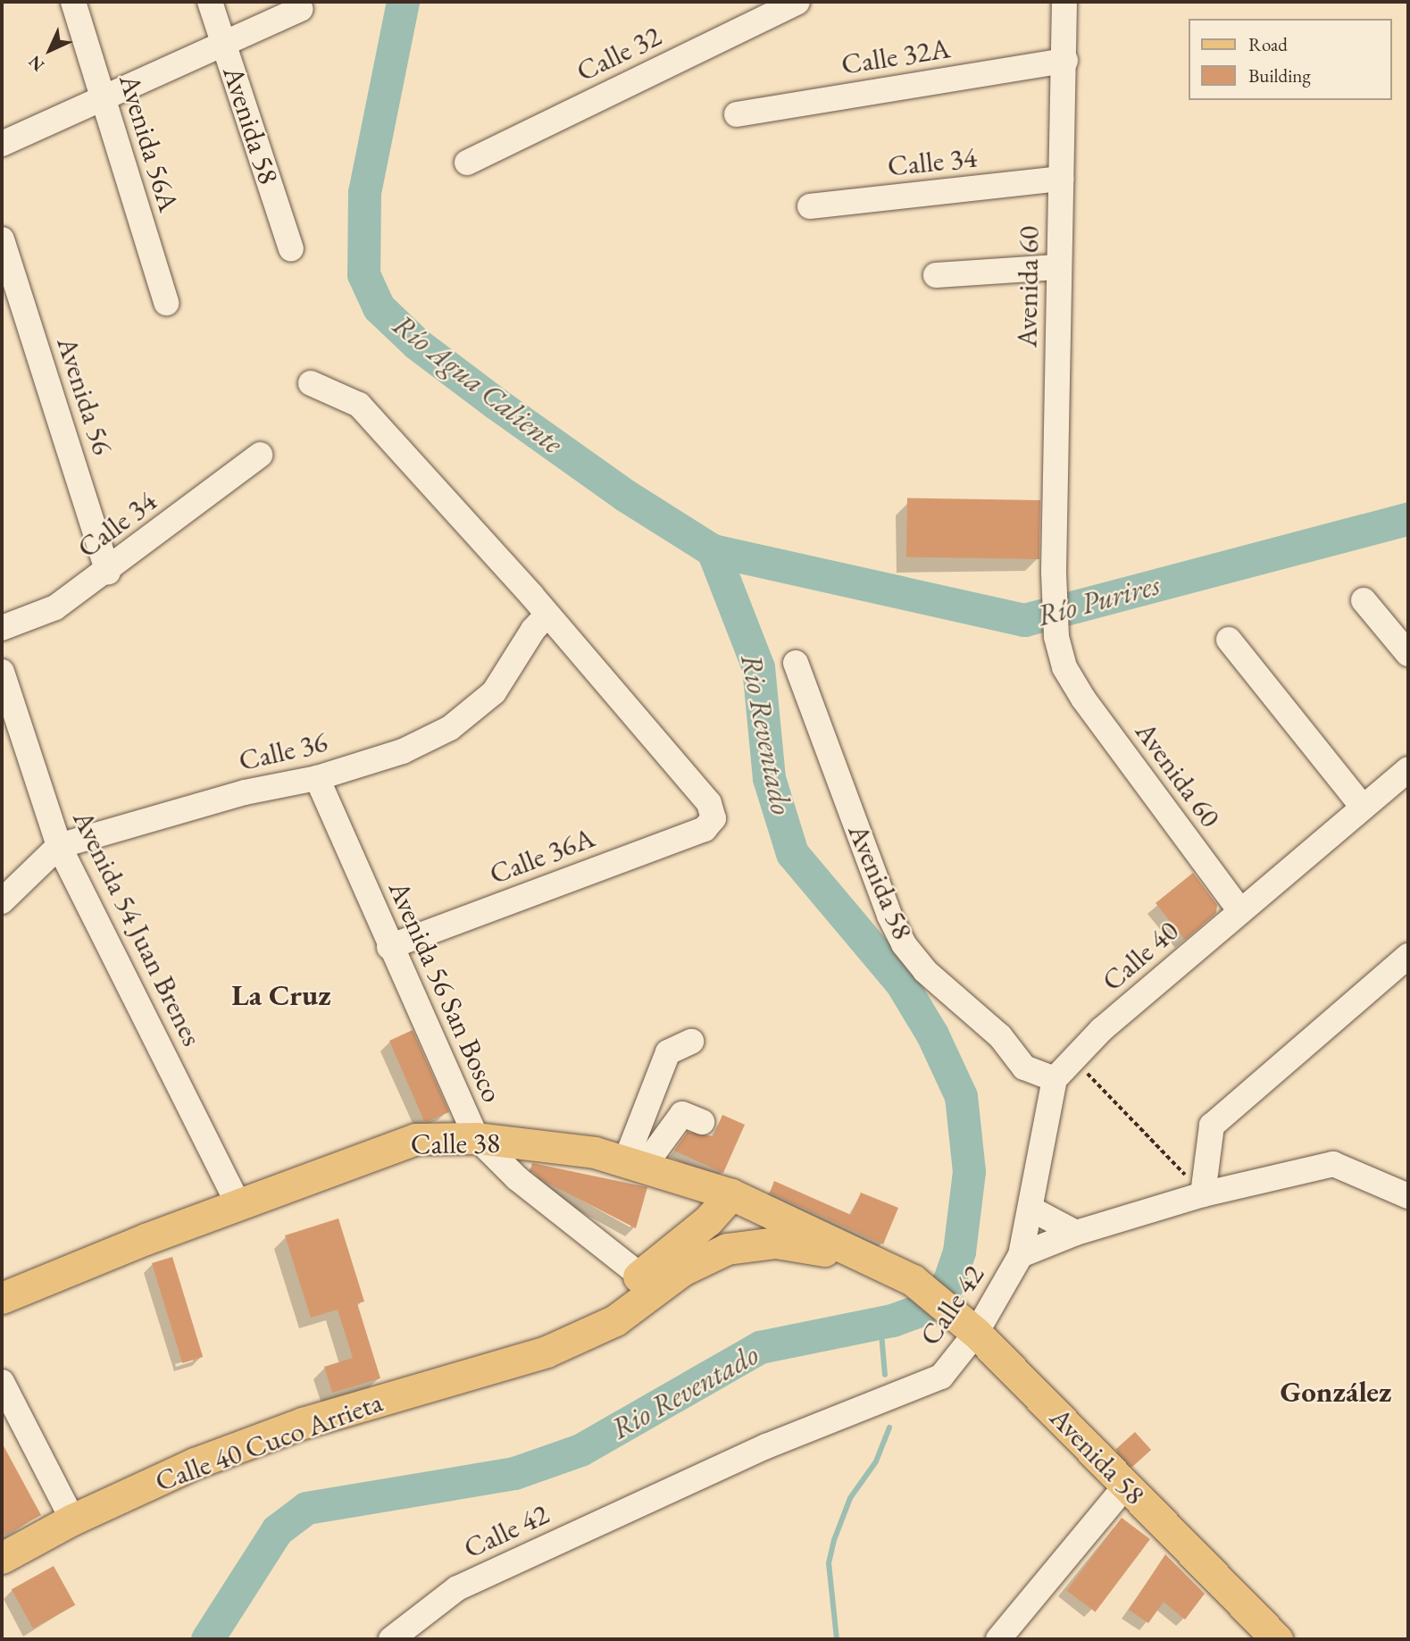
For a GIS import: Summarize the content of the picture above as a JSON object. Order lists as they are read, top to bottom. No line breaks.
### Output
{"streets":{"main road":["Avenida 58","Calle 38","Calle 40 Cuco Arrieta"],"street":["Calle 32","Calle 32A","Avenida 56A","Calle 34","Avenida 60","Avenida 56","Calle 36","Calle 36A","Avenida 54 Juan Brenes","Calle 40","Avenida 56 San Bosco","Calle 42"]},"crossings":[["Calle 32A","Avenida 60"],["Avenida 58","Calle 40"],["Avenida 58","Calle 38"],["Avenida 58","Calle 42"],["Calle 34","Avenida 60"],["Calle 34","Avenida 56"],["Avenida 60","Calle 40"],["Calle 36","Calle 36A"],["Calle 36","Avenida 54 Juan Brenes"],["Calle 36","Avenida 56 San Bosco"],["Calle 36A","Avenida 56 San Bosco"],["Avenida 54 Juan Brenes","Calle 38"],["Avenida 56 San Bosco","Calle 38"]],"districts":["La Cruz","González"],"water":["Río Agua Caliente","Río Purires","Rio Reventado"],"legend":["Road","Building"],"north":"bottom left"}
